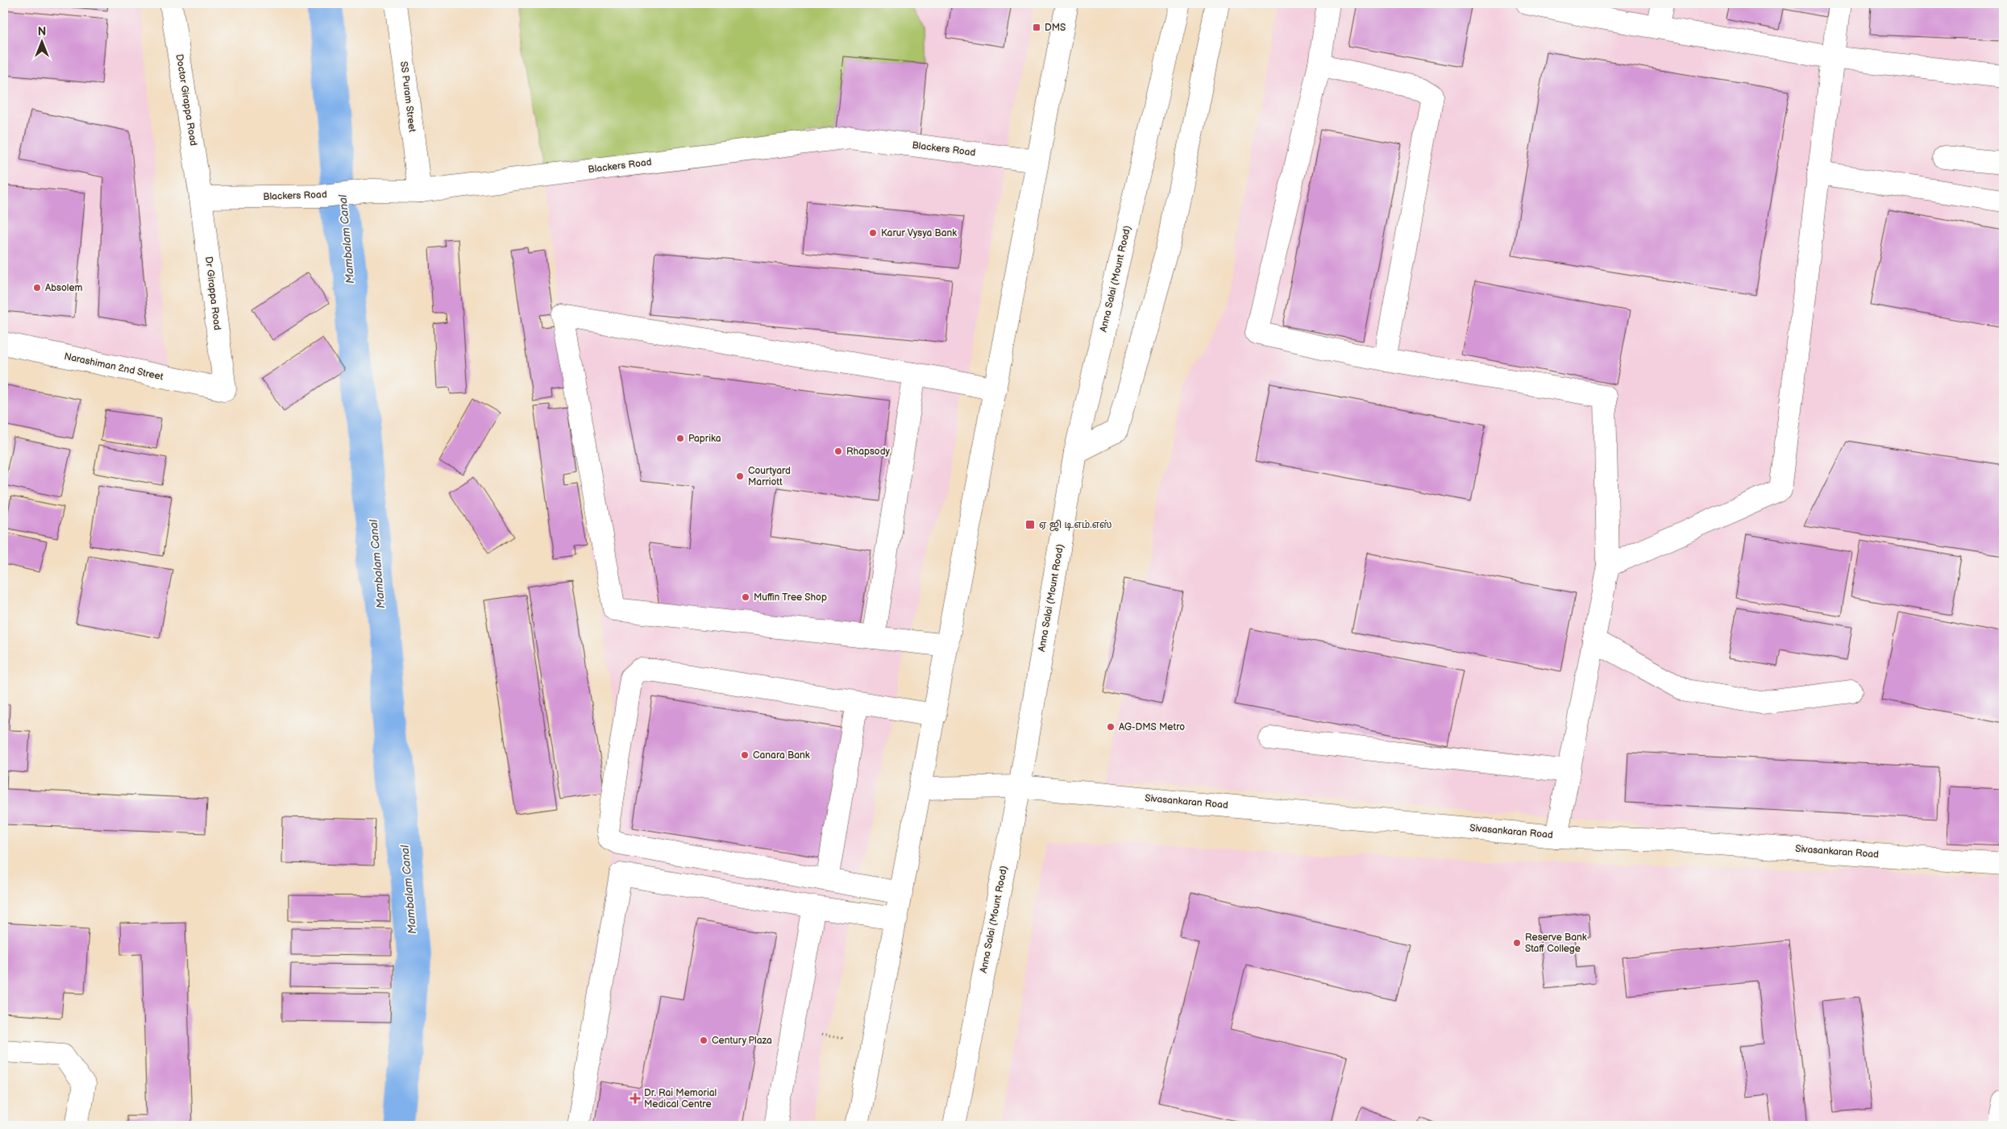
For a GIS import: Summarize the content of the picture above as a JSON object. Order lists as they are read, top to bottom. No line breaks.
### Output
{"streets":{"street":["SS Puram Street","Doctor Girappa Road","Blackers Road","Anna Salai (Mount Road)","Dr Girappa Road","Narashiman 2nd Street","Sivasankaran Road"]},"crossings":[["SS Puram Street","Blackers Road"],["Doctor Girappa Road","Blackers Road"],["Doctor Girappa Road","Dr Girappa Road"],["Blackers Road","Dr Girappa Road"],["Anna Salai (Mount Road)","Sivasankaran Road"],["Dr Girappa Road","Narashiman 2nd Street"]],"water":["Mambalam Canal"],"places":{"transit":["DMS","ஏ ஜி டி.எம்.எஸ்"],"other":["Karur Vysya Bank","Absolem","Paprika","Rhapsody","Courtyard Marriott","Muffin Tree Shop","AG-DMS Metro","Canara Bank","Reserve Bank Staff College","Century Plaza"],"health":["Dr. Rai Memorial Medical Centre"]},"north":"top"}
